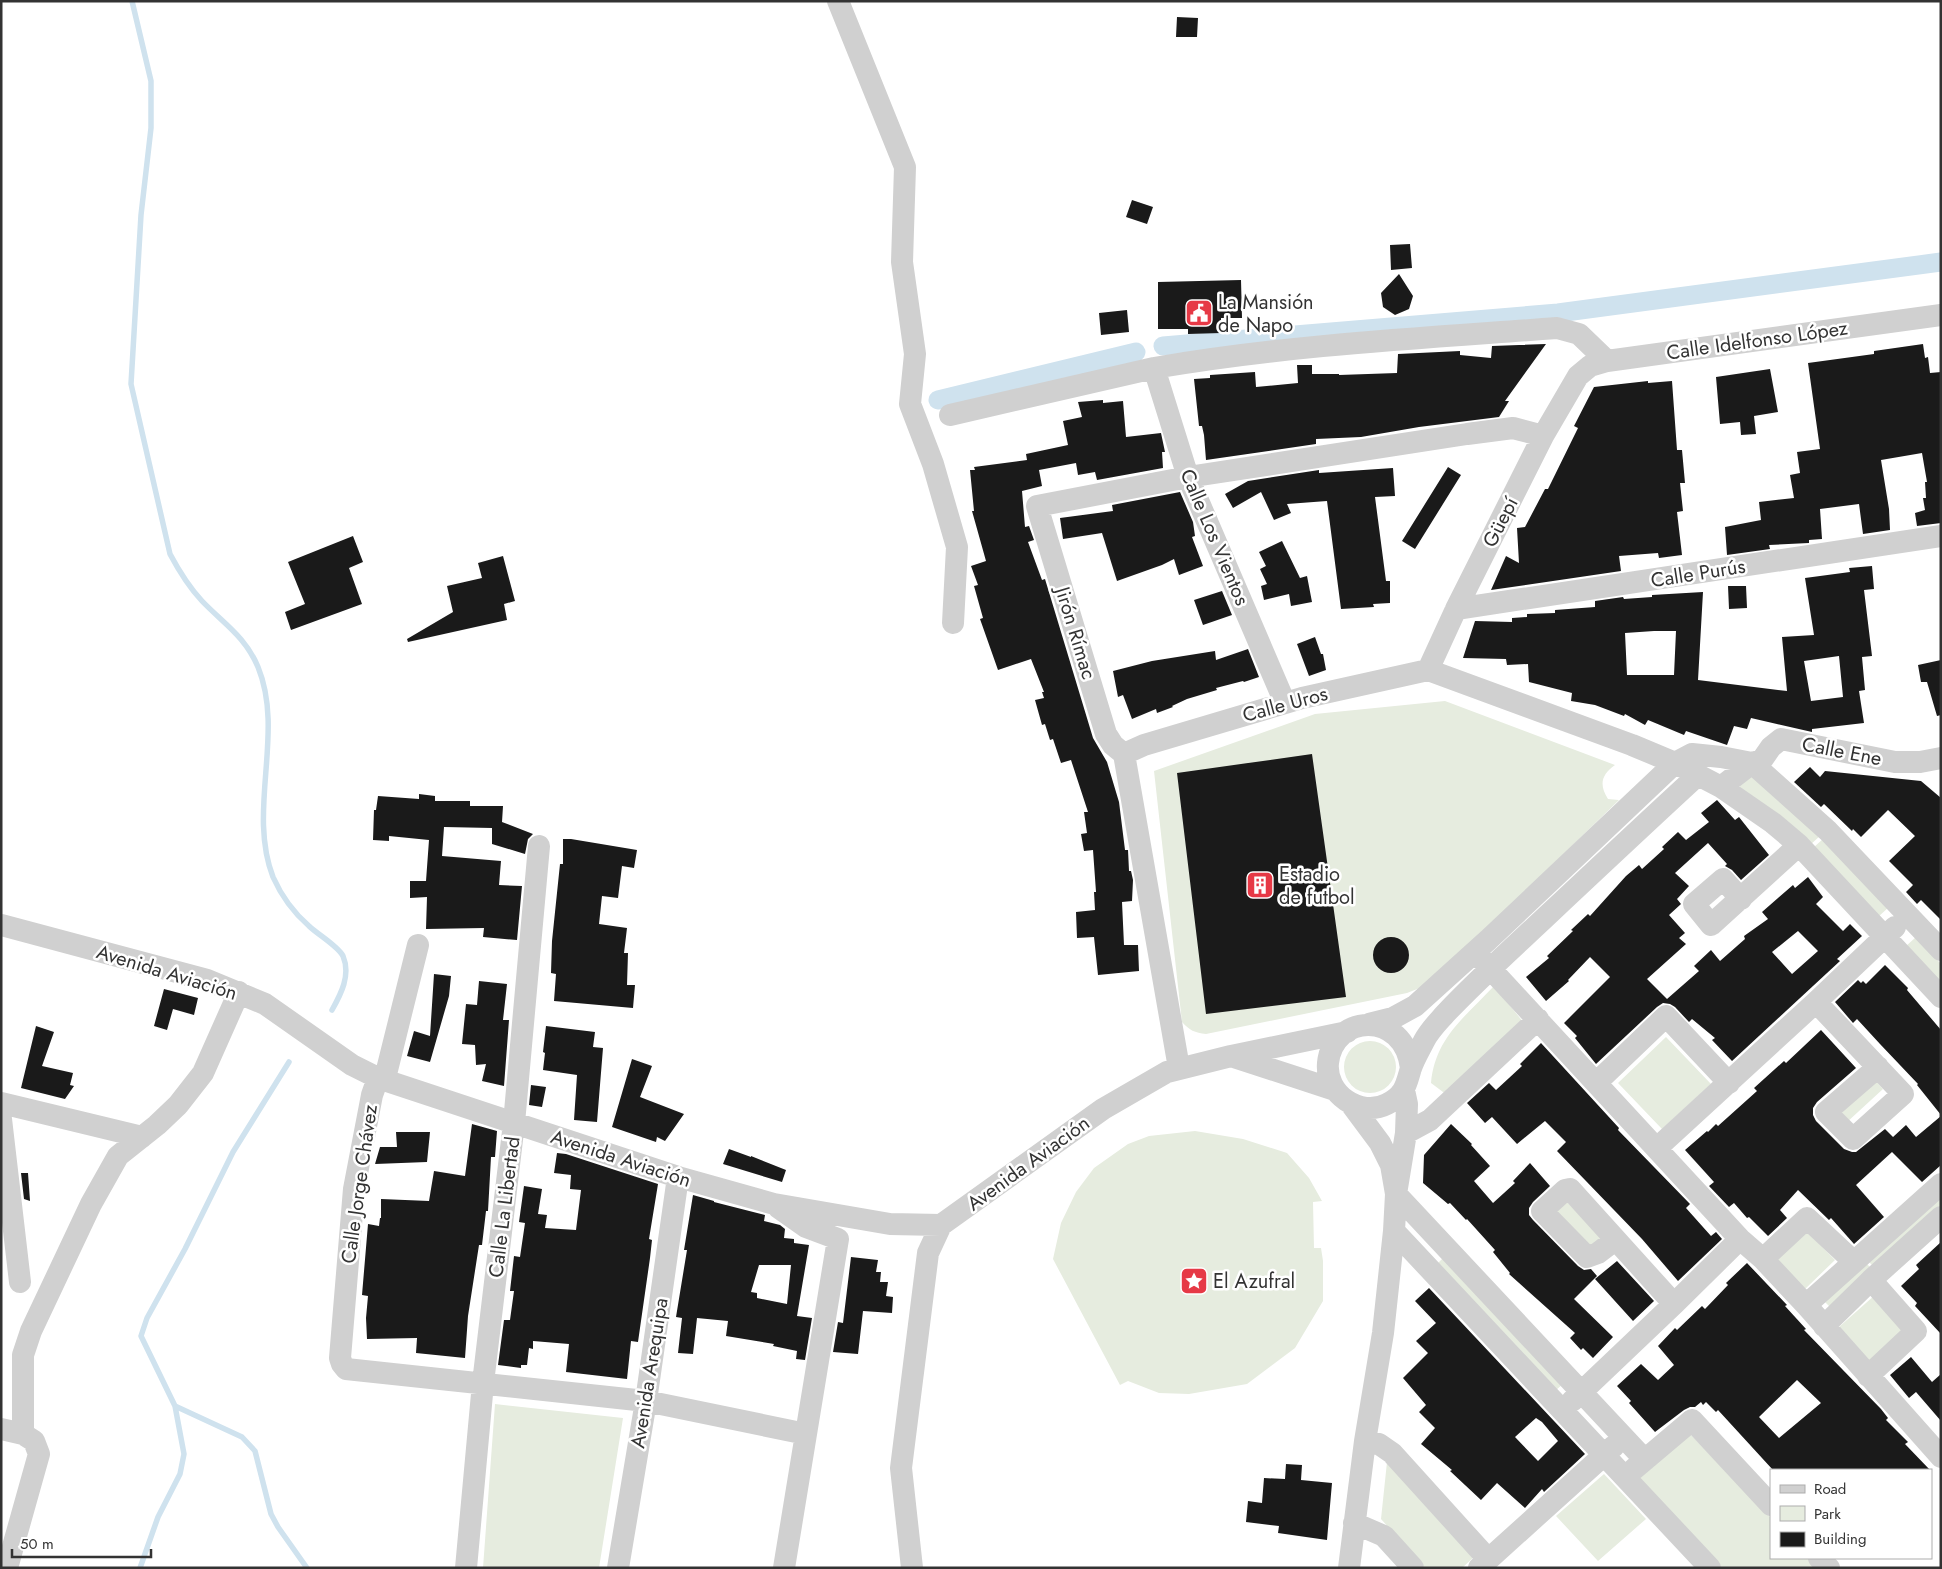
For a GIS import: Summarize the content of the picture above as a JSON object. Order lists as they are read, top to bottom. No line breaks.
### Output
{"streets":{"street":["Calle Idelfonso López","Güepí","Calle Los Vientos","Calle Purús","Jirón Rímac","Calle Uros","Calle Ene","Avenida Aviación","Calle Jorge Chávez","Calle La Libertad","Avenida Arequipa"]},"crossings":[["Calle Idelfonso López","Güepí"],["Güepí","Calle Purús"],["Güepí","Calle Uros"],["Calle Los Vientos","Jirón Rímac"],["Calle Los Vientos","Calle Uros"],["Jirón Rímac","Calle Uros"],["Avenida Aviación","Calle Jorge Chávez"],["Avenida Aviación","Calle La Libertad"],["Avenida Aviación","Avenida Arequipa"],["Calle Jorge Chávez","Calle La Libertad"]],"places":{"public building":["La Mansión de Napo"],"building":["Estadio de futbol"],"place":["El Azufral"]},"legend":["Road","Park","Building"],"scale_bar":"50 m"}
